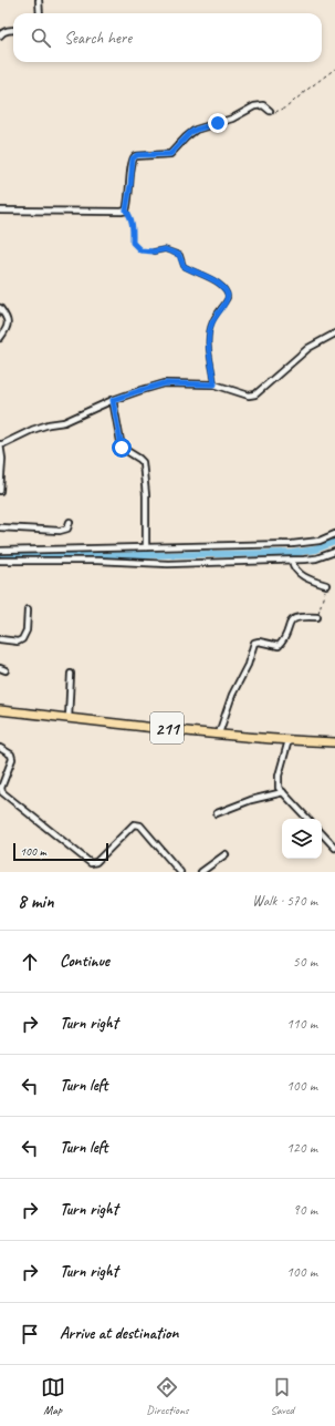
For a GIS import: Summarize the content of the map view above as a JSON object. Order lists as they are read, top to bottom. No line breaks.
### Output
{"streets":{"main road":["211"]},"scale_bar":"100 m","page":{"search":"Search here","scale":"100 m","heading":["8 min","Walk · 570 m"],"list":[["Continue","50 m"],["Turn right","110 m"],["Turn left","100 m"],["Turn left","120 m"],["Turn right","90 m"],["Turn right","100 m"],"Arrive at destination"],"nav":["Map","Directions","Saved"]}}
